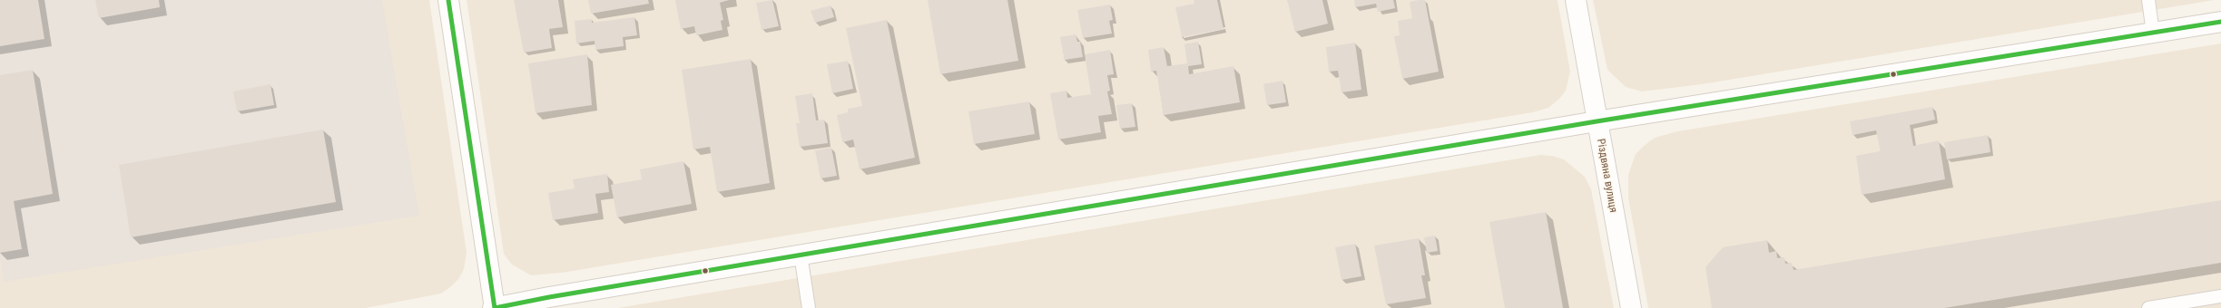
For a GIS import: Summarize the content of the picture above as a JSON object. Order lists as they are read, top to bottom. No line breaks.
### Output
{"streets":{"main road":["Різдвяна вулиця"]}}
